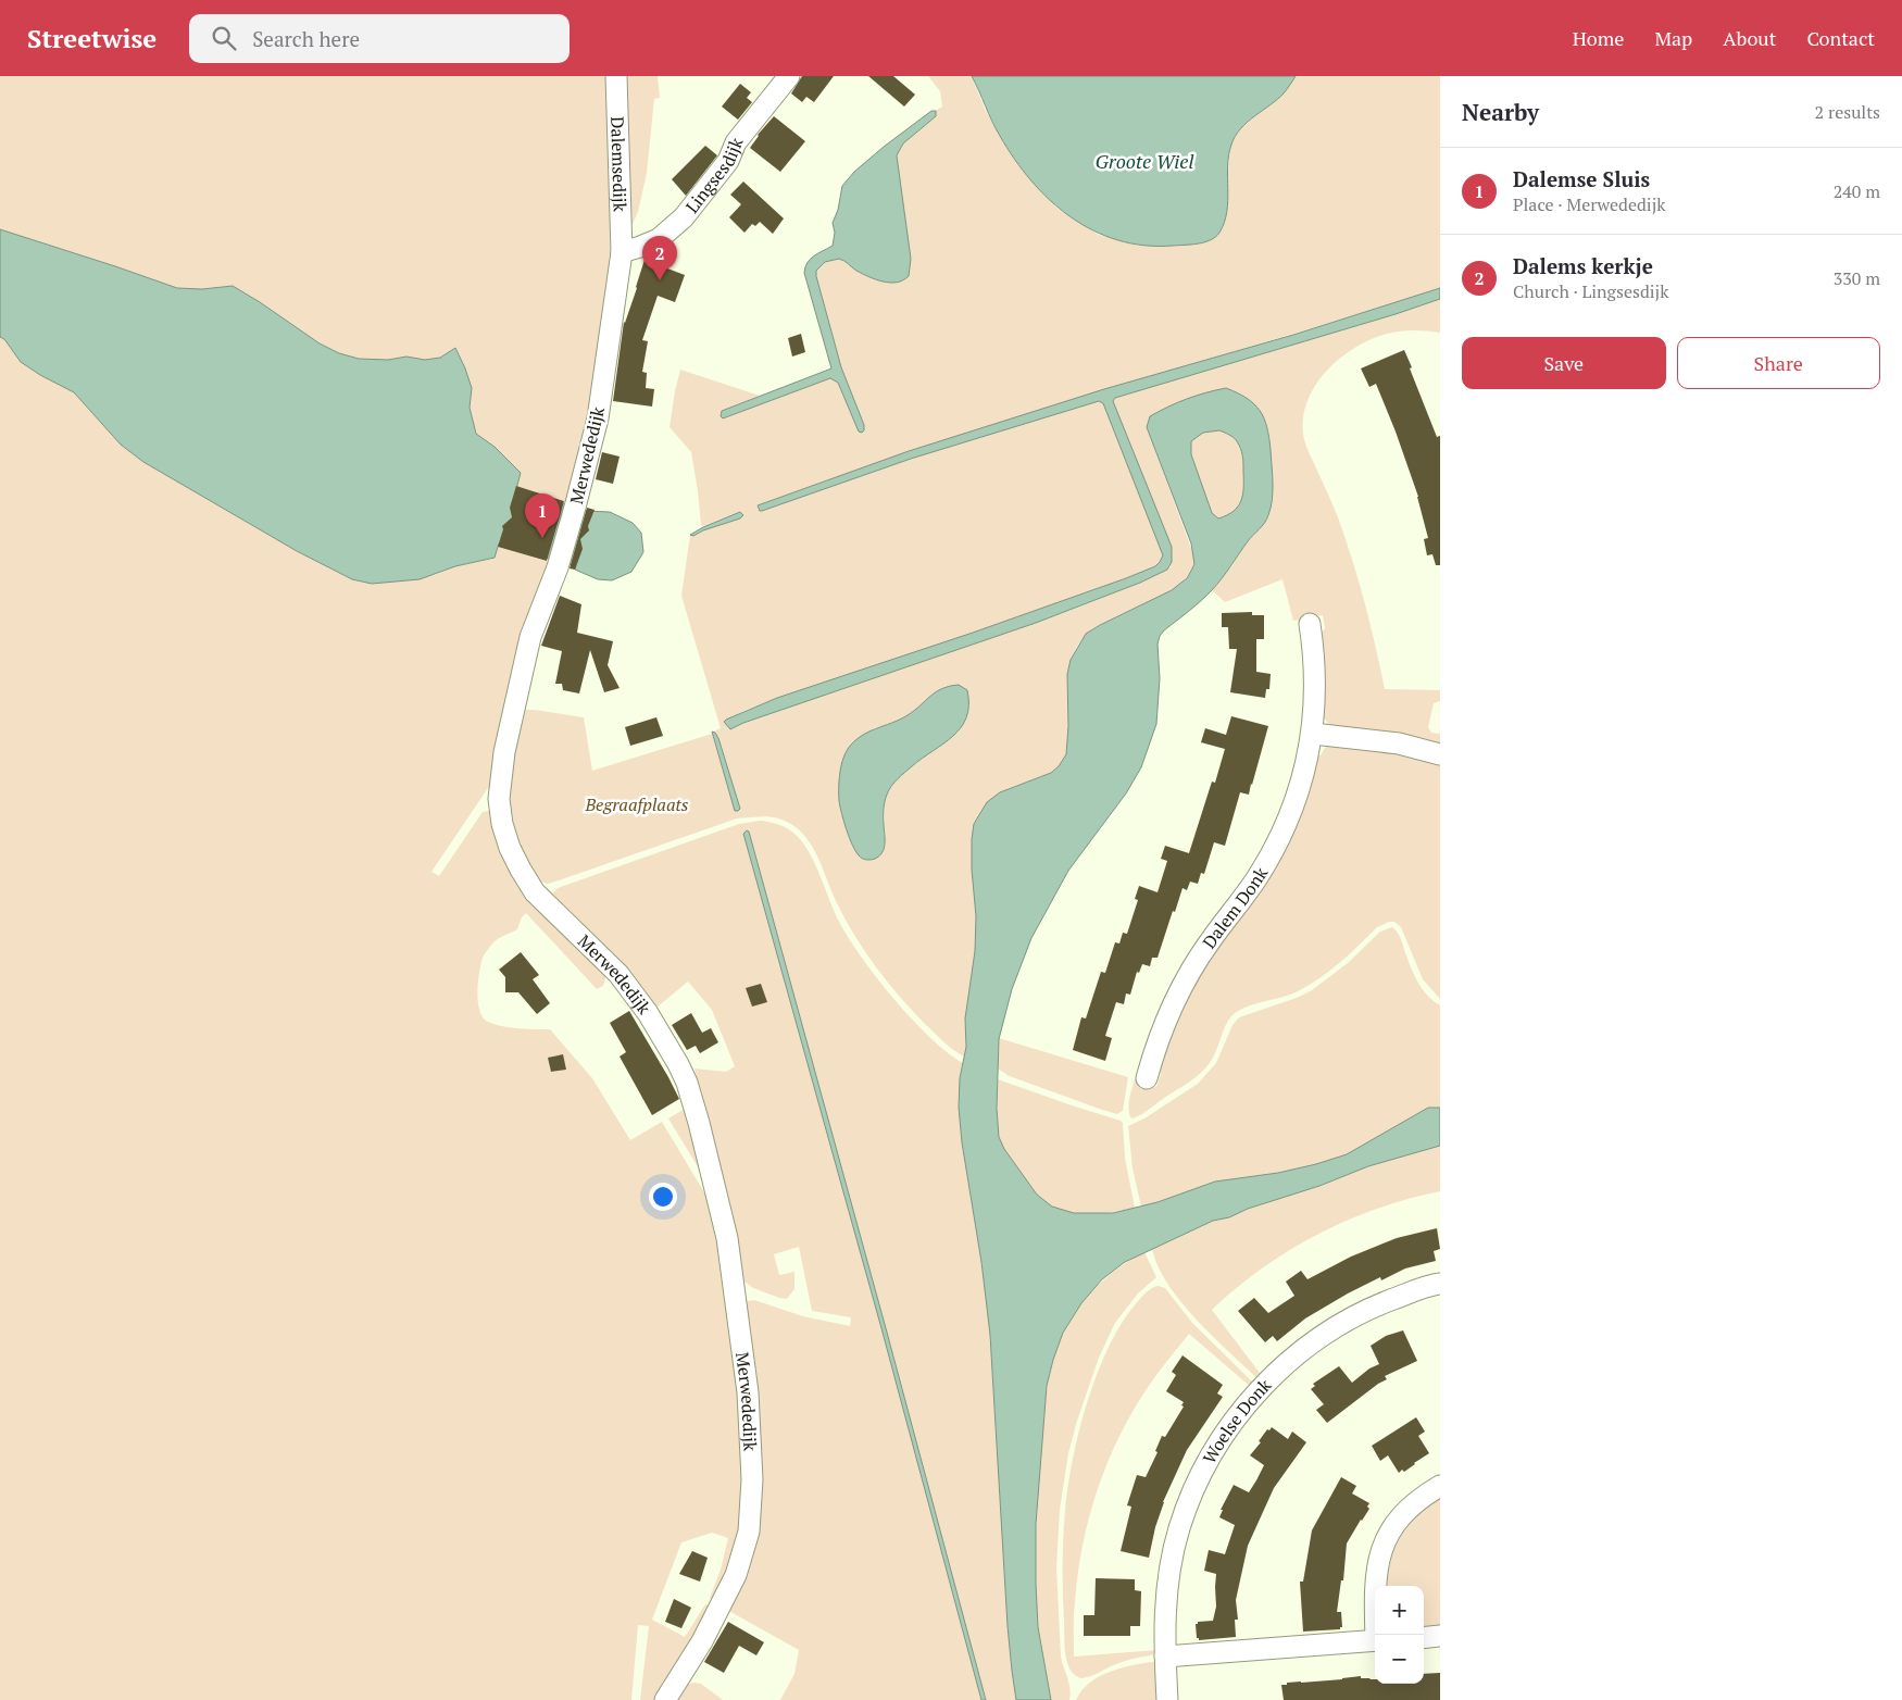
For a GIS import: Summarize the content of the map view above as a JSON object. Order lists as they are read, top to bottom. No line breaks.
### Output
{"streets":{"street":["Dalemsedijk","Lingsesdijk","Merwededijk","Dalem Donk","Woelse Donk"]},"crossings":[["Dalemsedijk","Lingsesdijk"],["Dalemsedijk","Merwededijk"],["Lingsesdijk","Merwededijk"]],"water":["Groote Wiel"],"parks":["Begraafplaats"],"page":{"header":"Streetwise","search":"Search here","nav":["Home","Map","About","Contact"],"heading":["Nearby","2 results"],"list":[{"mark":"1","name":"Dalemse Sluis","note":"Place · Merwededijk","value":"240 m"},{"mark":"2","name":"Dalems kerkje","note":"Church · Lingsesdijk","value":"330 m"}],"pins":["2","1"],"buttons":["Save","Share"],"map_buttons":["+","−"]}}
